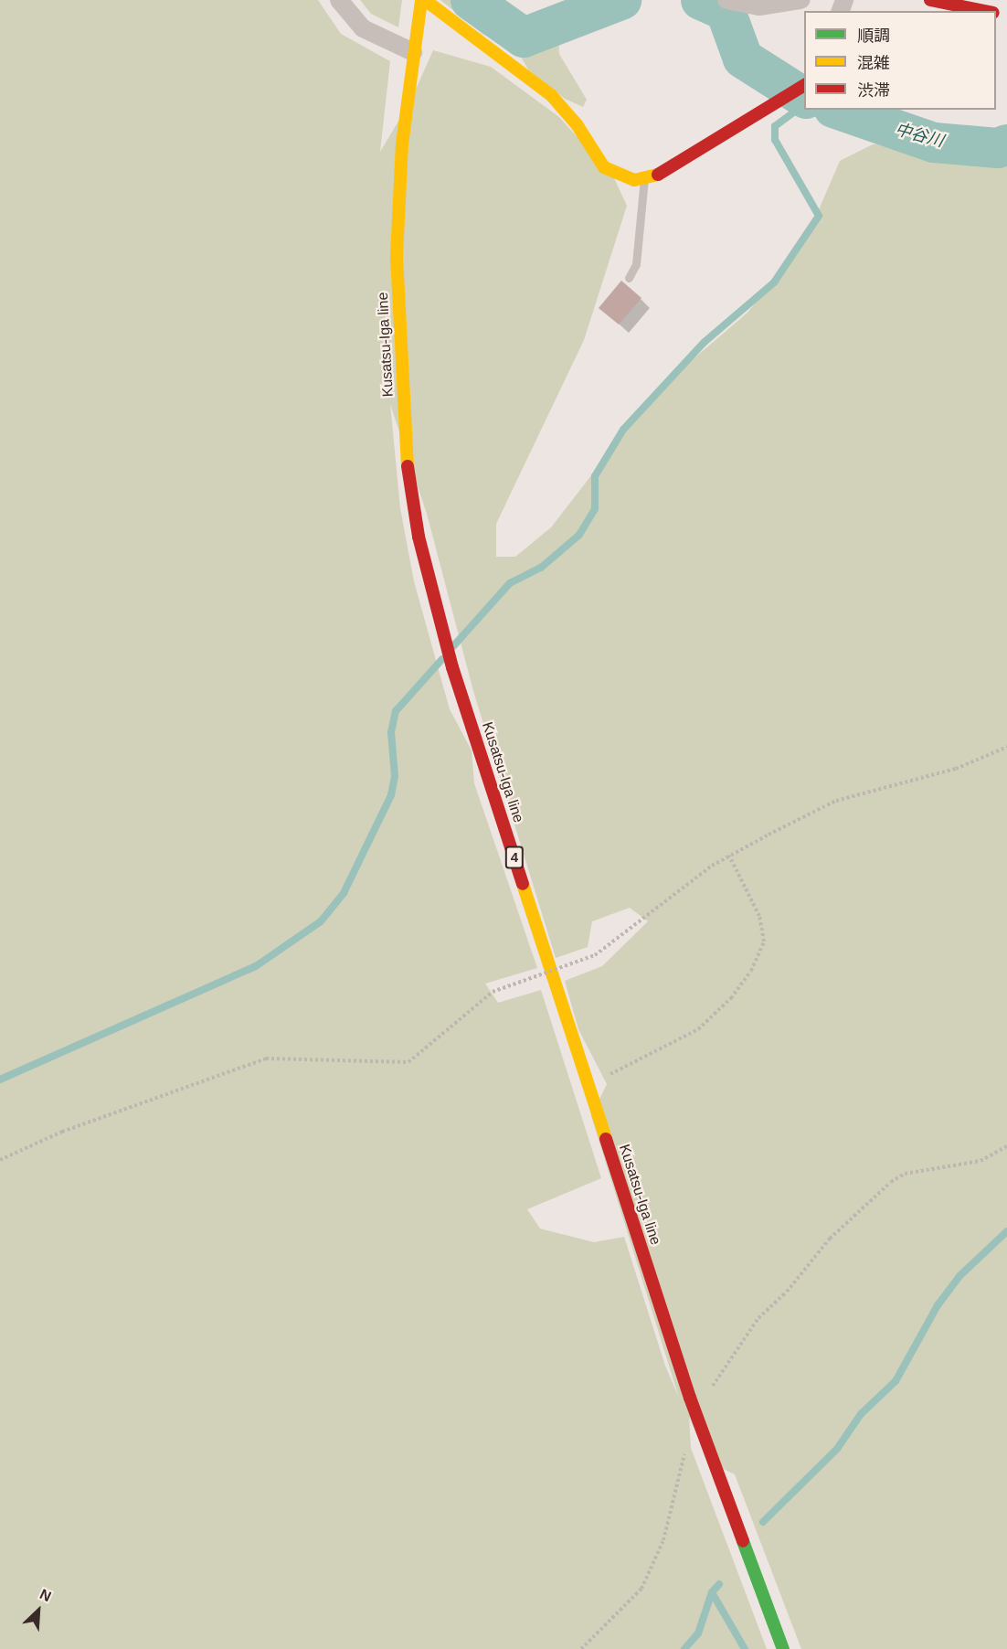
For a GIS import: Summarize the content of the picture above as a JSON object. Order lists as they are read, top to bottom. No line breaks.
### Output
{"streets":{"main road":["Kusatsu-Iga line","4"]},"water":["中谷川"],"legend":["順調","混雑","渋滞"],"north":"top right"}
